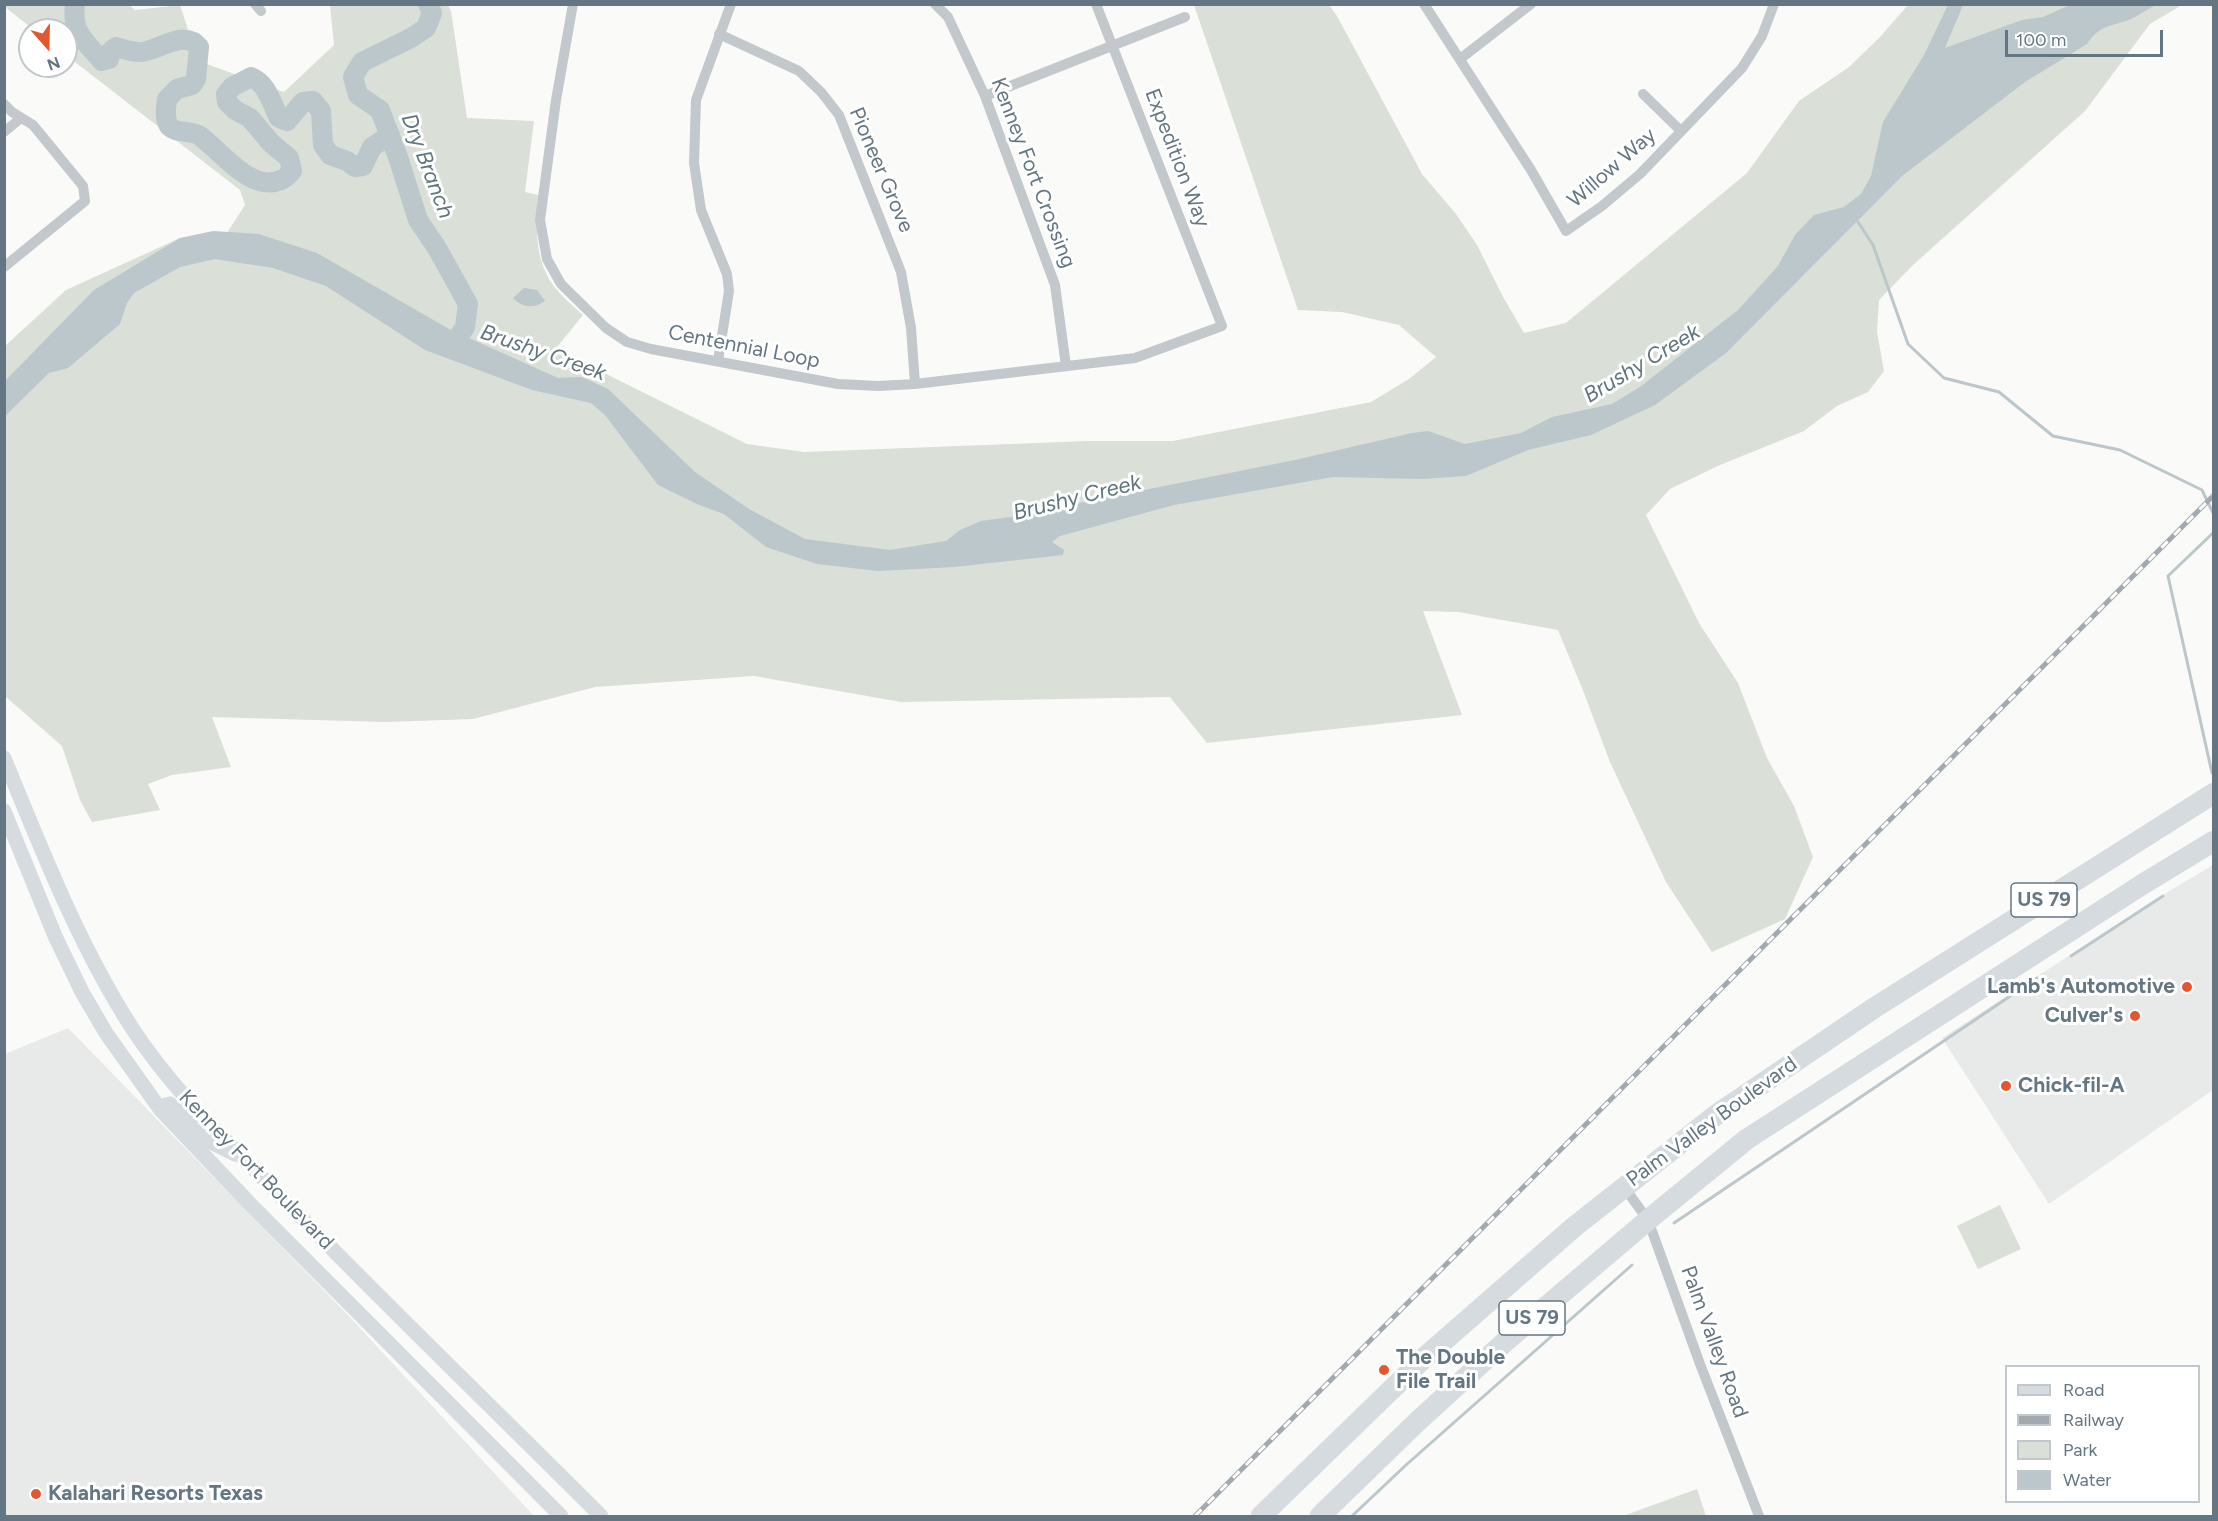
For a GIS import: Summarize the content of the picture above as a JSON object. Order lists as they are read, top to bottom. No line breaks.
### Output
{"streets":{"highway":["US 79","Palm Valley Boulevard"],"main road":["Kenney Fort Boulevard"],"street":["Expedition Way","Willow Way","Pioneer Grove","Kenney Fort Crossing","Centennial Loop","Palm Valley Road"]},"crossings":[["Expedition Way","Centennial Loop"],["Pioneer Grove","Centennial Loop"],["Kenney Fort Crossing","Centennial Loop"],["Palm Valley Boulevard","Palm Valley Road"]],"water":["Dry Branch","Brushy Creek"],"places":["Lamb's Automotive","Culver's","Chick-fil-A","The Double File Trail","Kalahari Resorts Texas"],"legend":["Road","Railway","Park","Water"],"scale_bar":"100 m","north":"bottom"}
